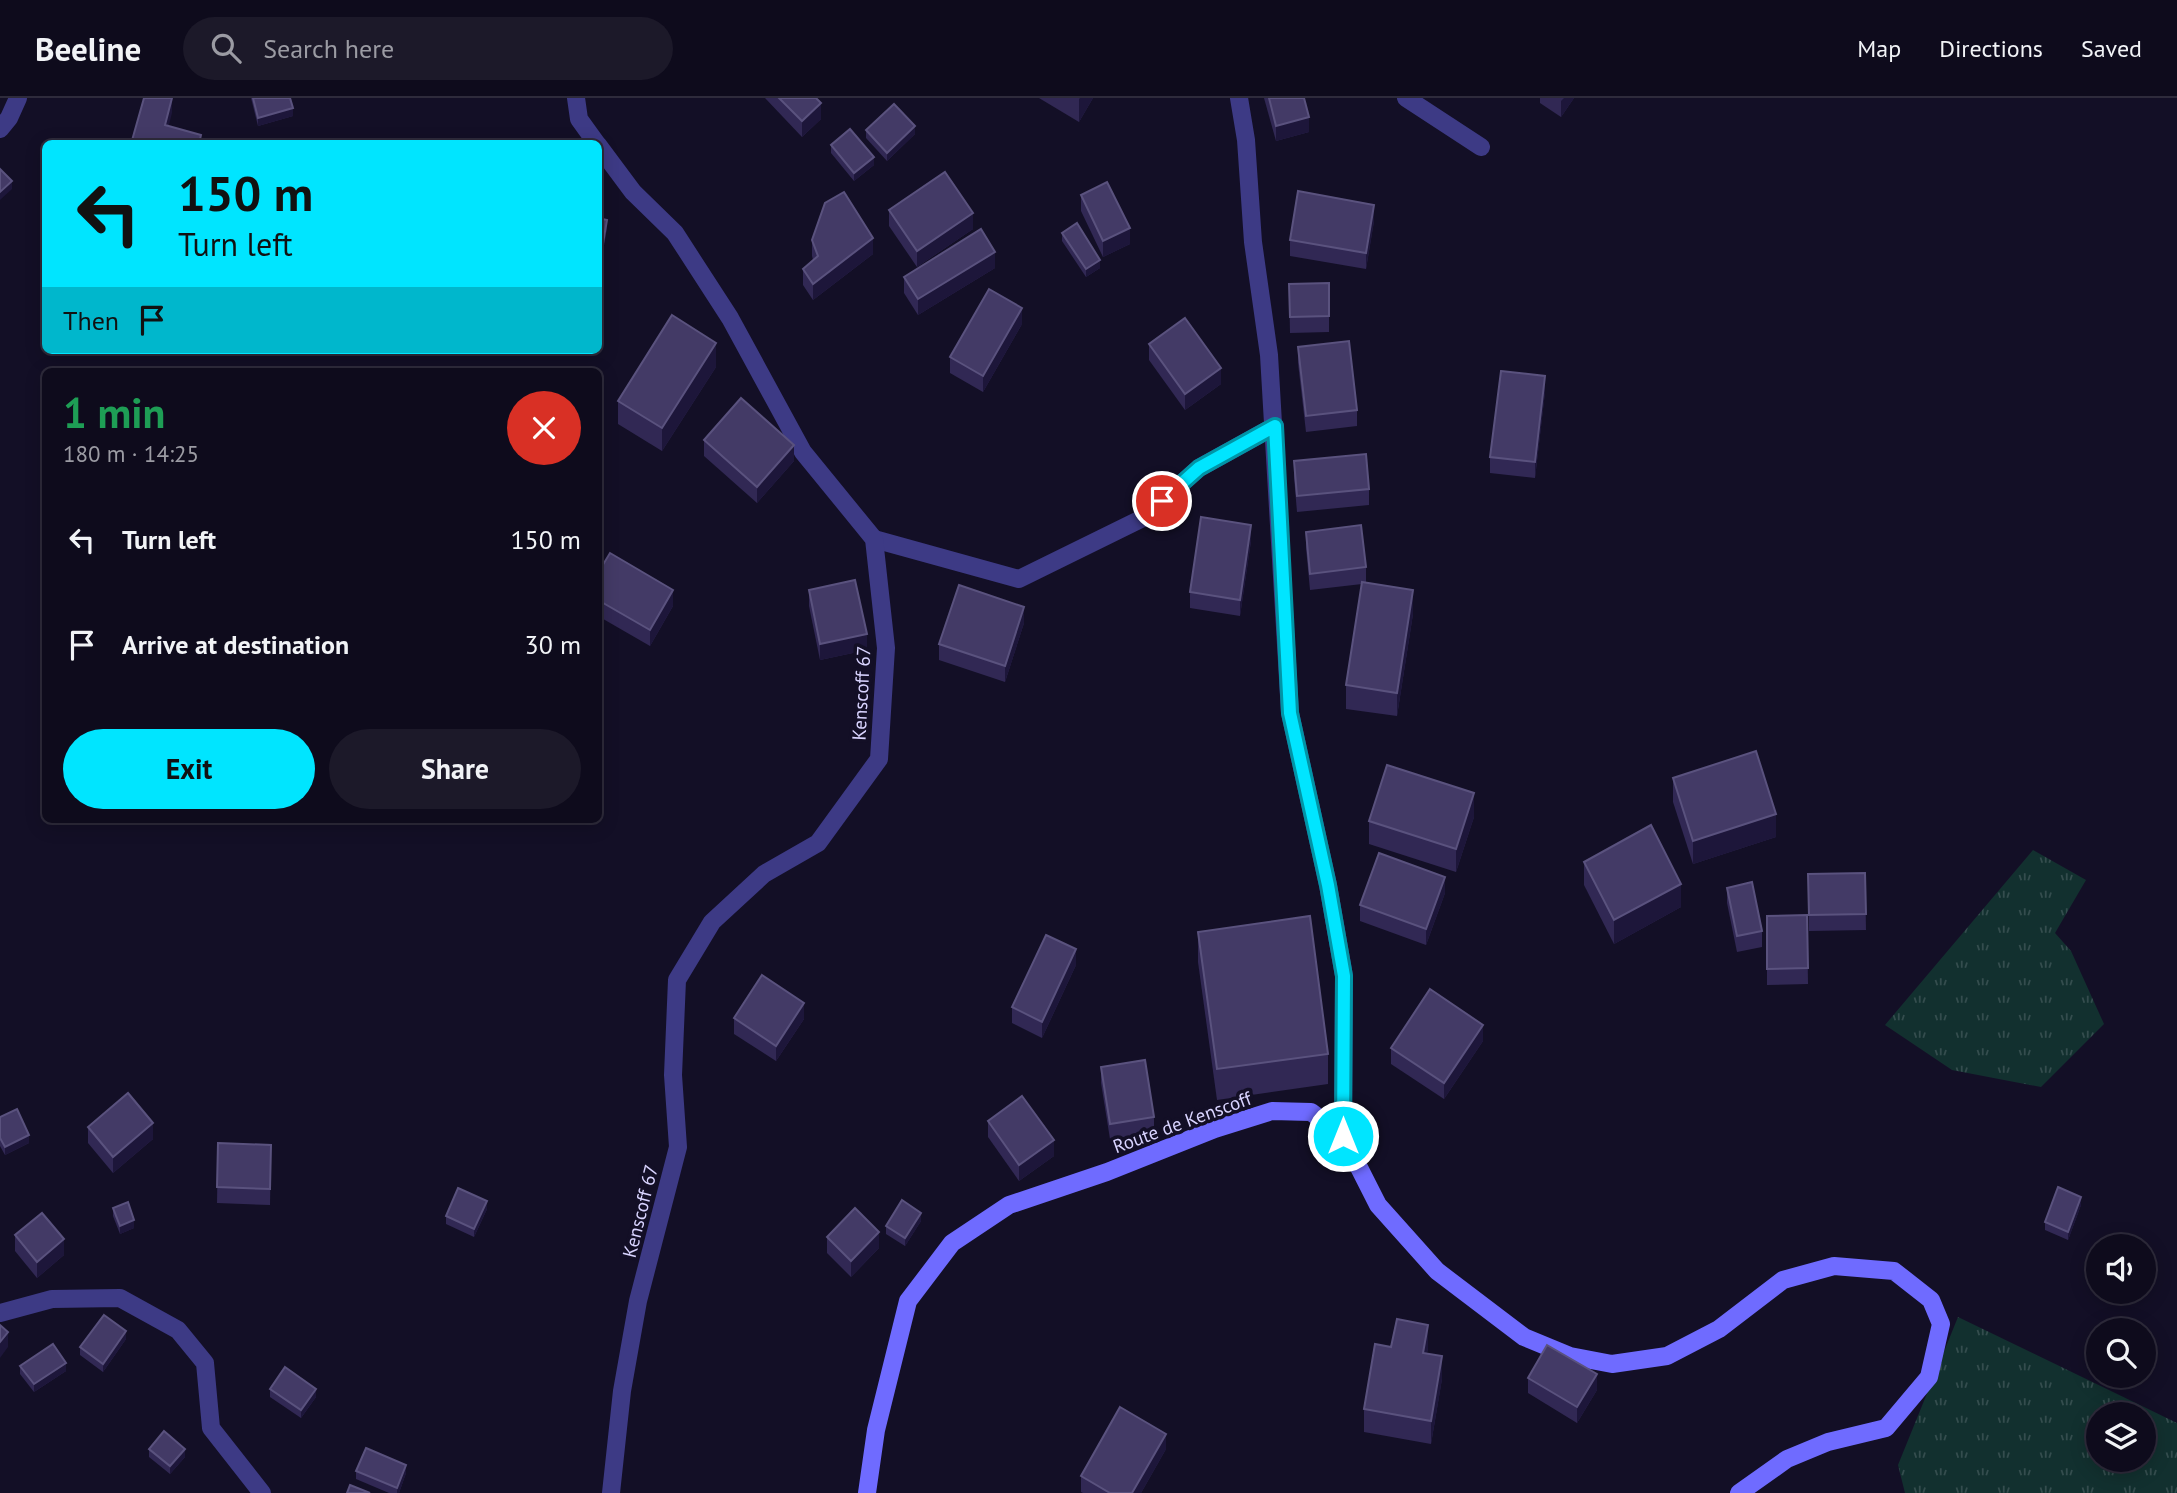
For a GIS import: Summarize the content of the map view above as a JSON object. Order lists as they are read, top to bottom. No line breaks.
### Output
{"streets":{"main road":["Route de Kenscoff"],"street":["Kenscoff 67"]},"page":{"header":"Beeline","search":"Search here","nav":["Map","Directions","Saved"],"turn":["150 m","Turn left"],"then":"Then","heading":["1 min","180 m · 14:25"],"list":[{"name":"Turn left","value":"150 m"},{"name":"Arrive at destination","value":"30 m"}],"buttons":["Exit","Share"]}}
